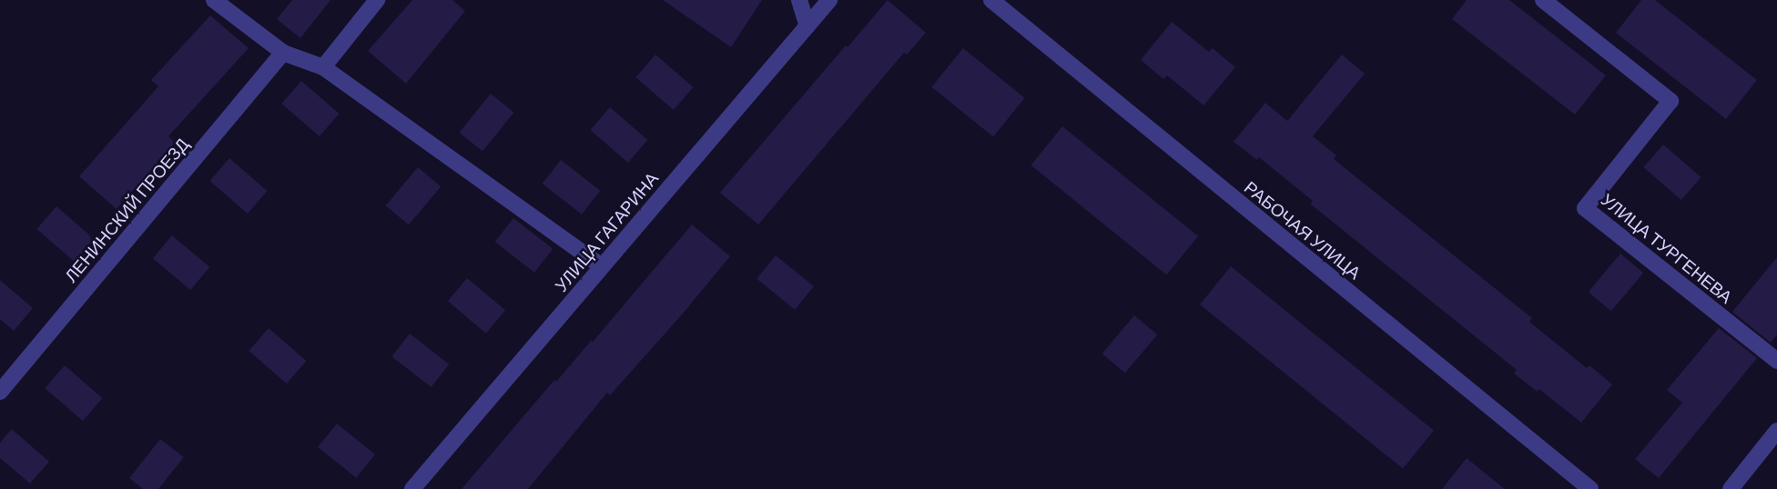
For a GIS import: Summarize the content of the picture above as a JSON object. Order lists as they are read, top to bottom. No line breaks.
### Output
{"streets":{"street":["ЛЕНИНСКИЙ ПРОЕЗД","РАБОЧАЯ УЛИЦА","УЛИЦА ГАГАРИНА","УЛИЦА ТУРГЕНЕВА"]}}
